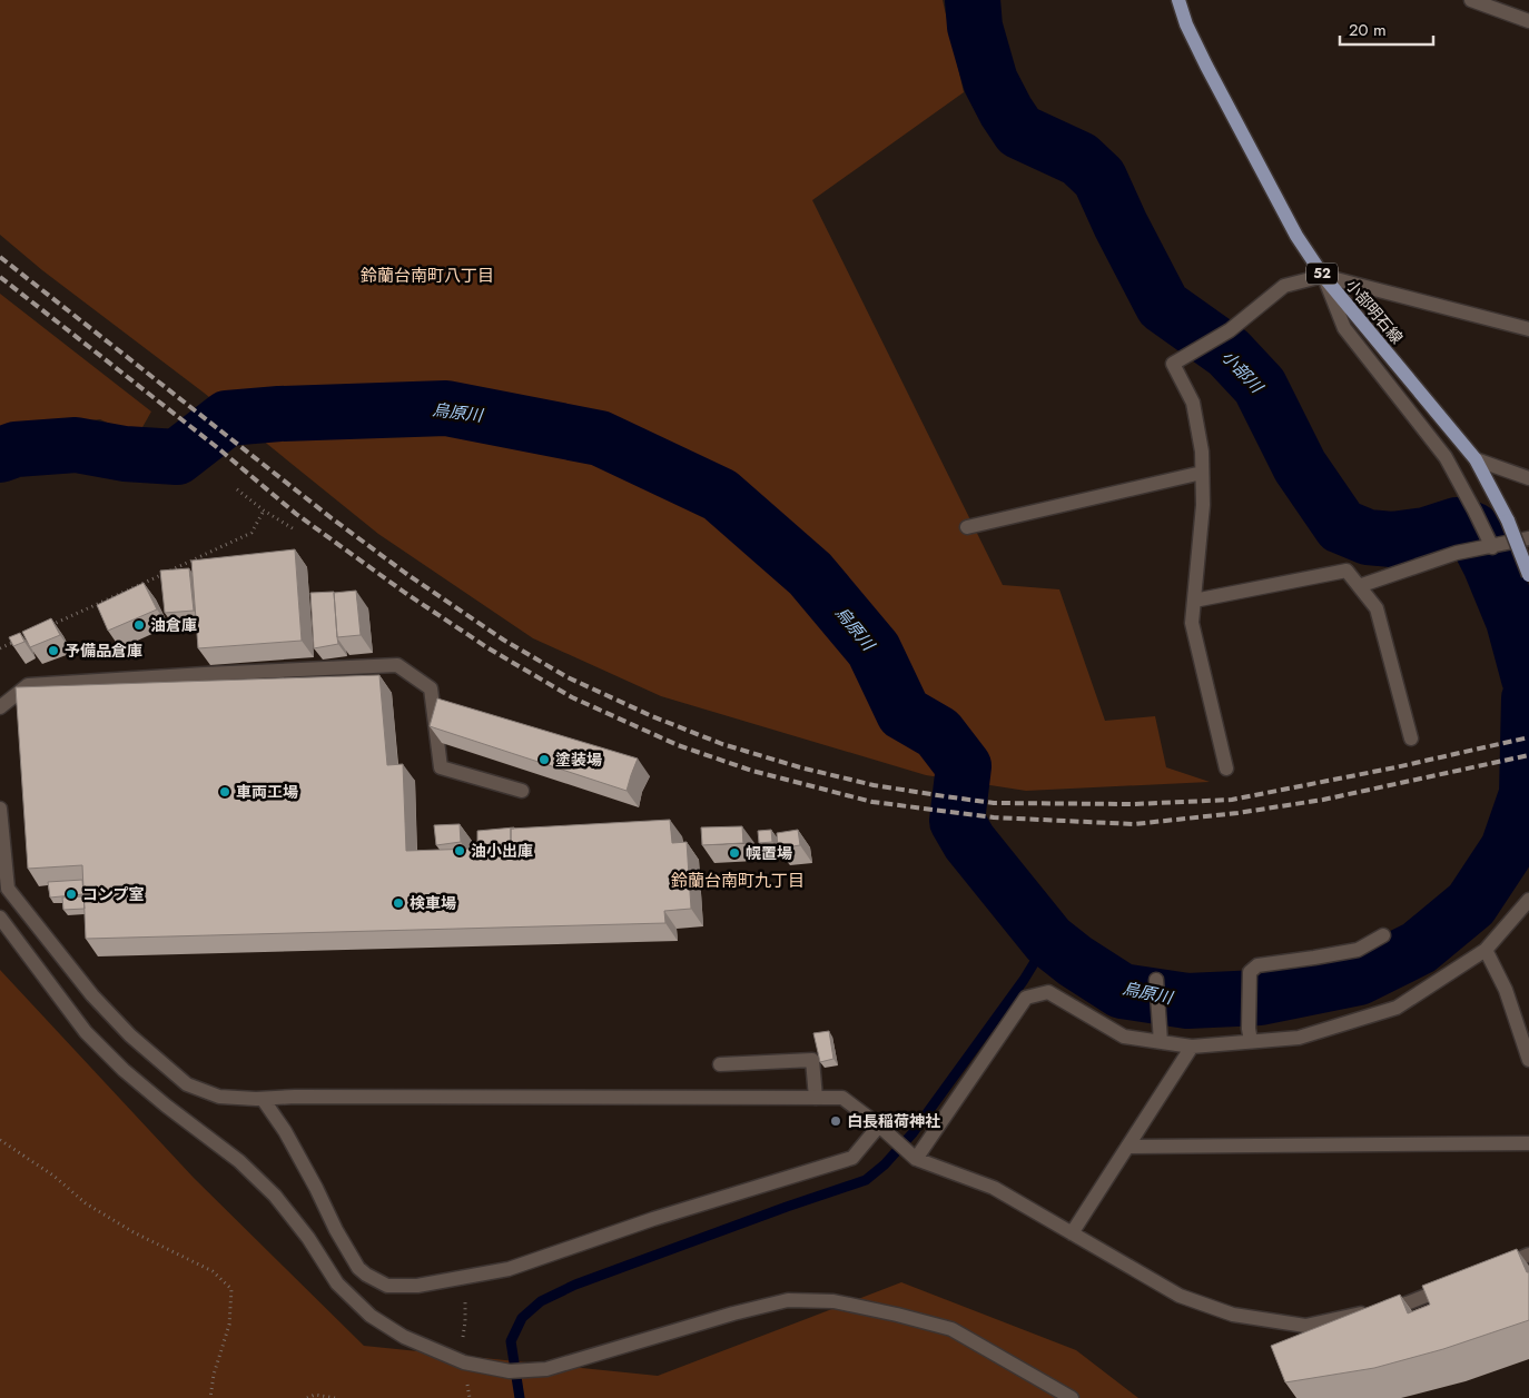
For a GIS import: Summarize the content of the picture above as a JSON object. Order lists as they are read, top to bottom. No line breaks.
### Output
{"streets":{"main road":["52","小部明石線"]},"districts":["鈴蘭台南町八丁目","鈴蘭台南町九丁目"],"water":["小部川","烏原川"],"places":["油倉庫","予備品倉庫","塗装場","車両工場","油小出庫","幌置場","コンプ室","検車場","白長稲荷神社"],"scale_bar":"20 m"}
